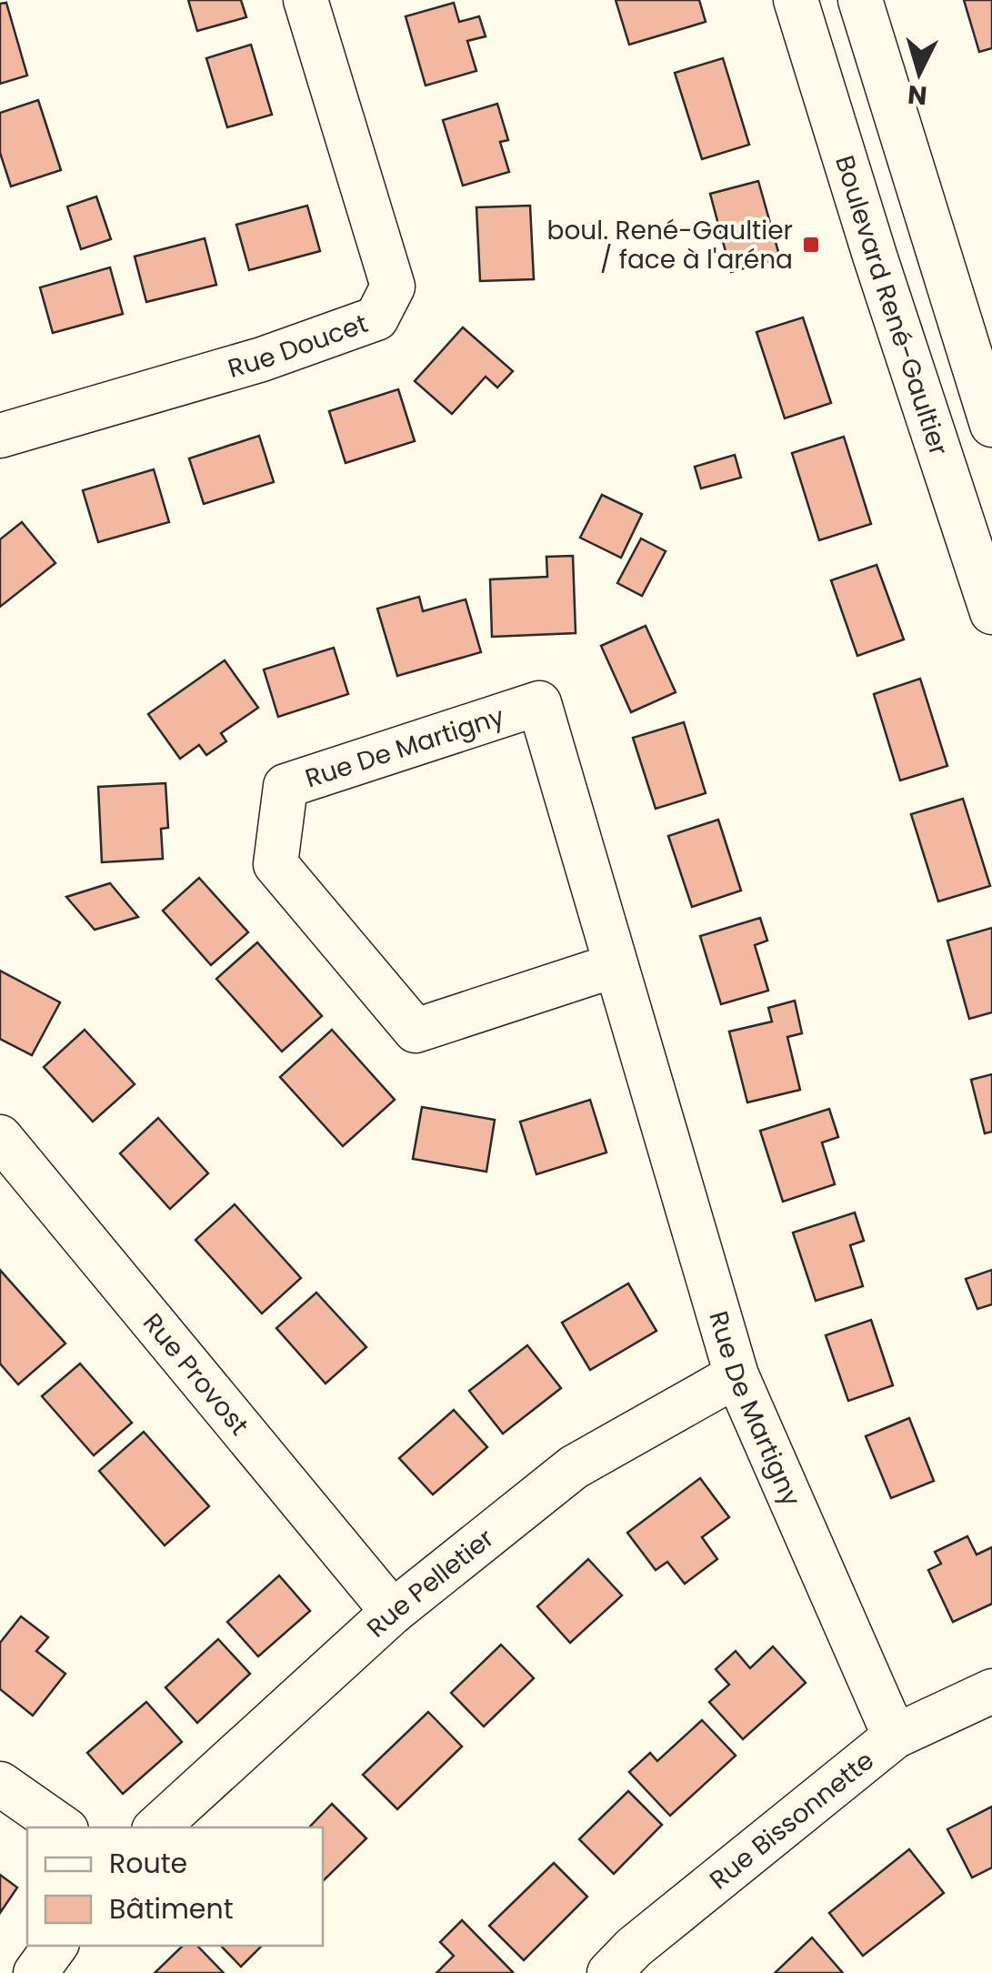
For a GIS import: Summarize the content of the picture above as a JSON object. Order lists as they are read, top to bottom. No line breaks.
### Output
{"streets":{"street":["Boulevard René-Gaultier","Rue Doucet","Rue De Martigny","Rue Provost","Rue Pelletier","Rue Bissonnette"]},"crossings":[["Rue De Martigny","Rue Pelletier"],["Rue De Martigny","Rue Bissonnette"],["Rue Provost","Rue Pelletier"]],"places":{"transit":["boul. René-Gaultier / face à l'aréna"]},"legend":["Route","Bâtiment"],"north":"bottom"}
